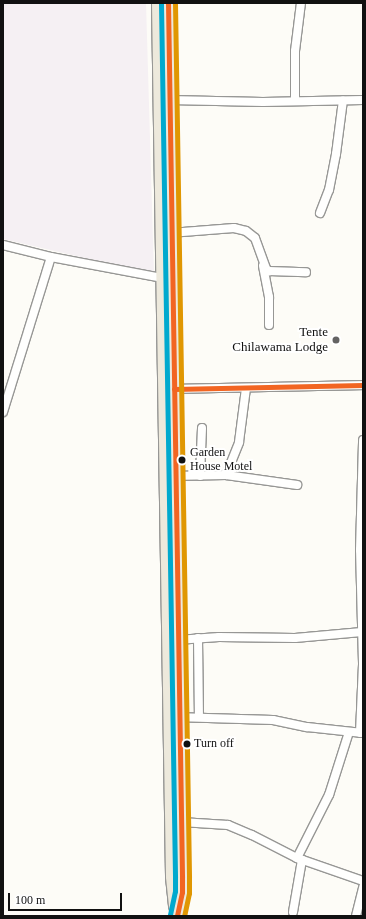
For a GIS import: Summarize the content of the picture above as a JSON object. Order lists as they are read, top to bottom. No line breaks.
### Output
{"places":["Tente Chilawama Lodge","Garden House Motel","Turn off"],"scale_bar":"100 m"}
